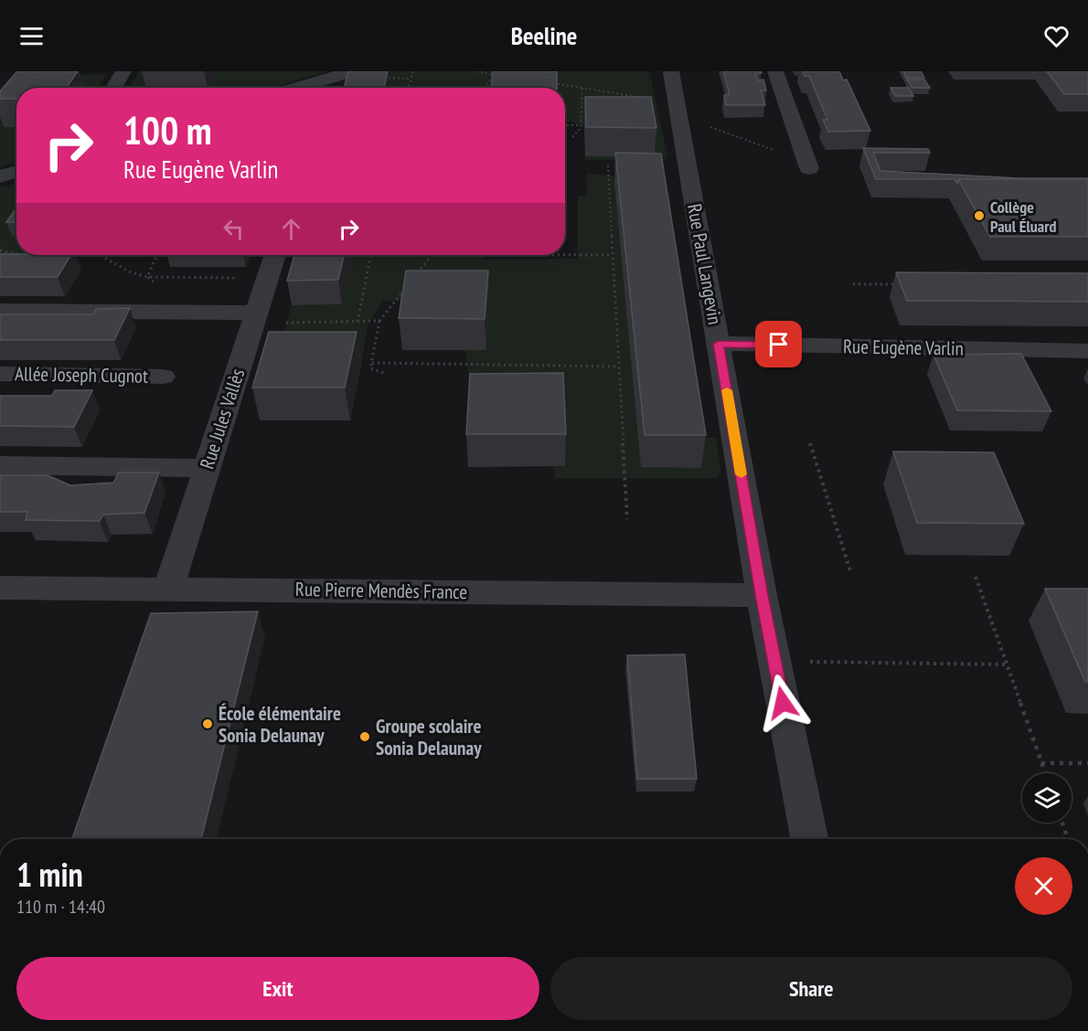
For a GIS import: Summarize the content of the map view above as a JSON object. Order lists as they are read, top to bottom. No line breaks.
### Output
{"streets":{"street":["Rue Paul Langevin","Rue Eugène Varlin","Allée Joseph Cugnot","Rue Jules Vallès","Rue Pierre Mendès France"]},"crossings":[["Rue Paul Langevin","Rue Eugène Varlin"],["Rue Paul Langevin","Rue Pierre Mendès France"],["Rue Jules Vallès","Rue Pierre Mendès France"]],"places":["Collège Paul Éluard","École élémentaire Sonia Delaunay","Groupe scolaire Sonia Delaunay"],"page":{"header":"Beeline","turn":["100 m","Rue Eugène Varlin"],"heading":["1 min","110 m · 14:40"],"buttons":["Exit","Share"]}}
